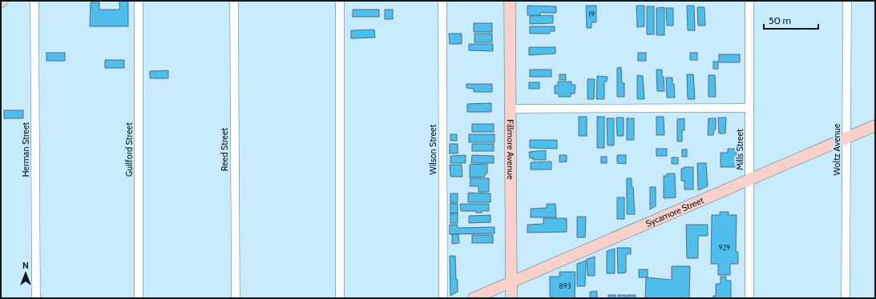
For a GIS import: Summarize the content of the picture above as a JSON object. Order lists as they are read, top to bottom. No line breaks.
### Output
{"streets":{"street":["Herman Street","Guilford Street","Reed Street","Wilson Street","Fillmore Avenue","Mills Street","Woltz Avenue","Sycamore Street"]},"crossings":[["Fillmore Avenue","Sycamore Street"],["Mills Street","Sycamore Street"],["Woltz Avenue","Sycamore Street"]],"house_numbers":["19","929","893"],"scale_bar":"50 m","north":"top"}
